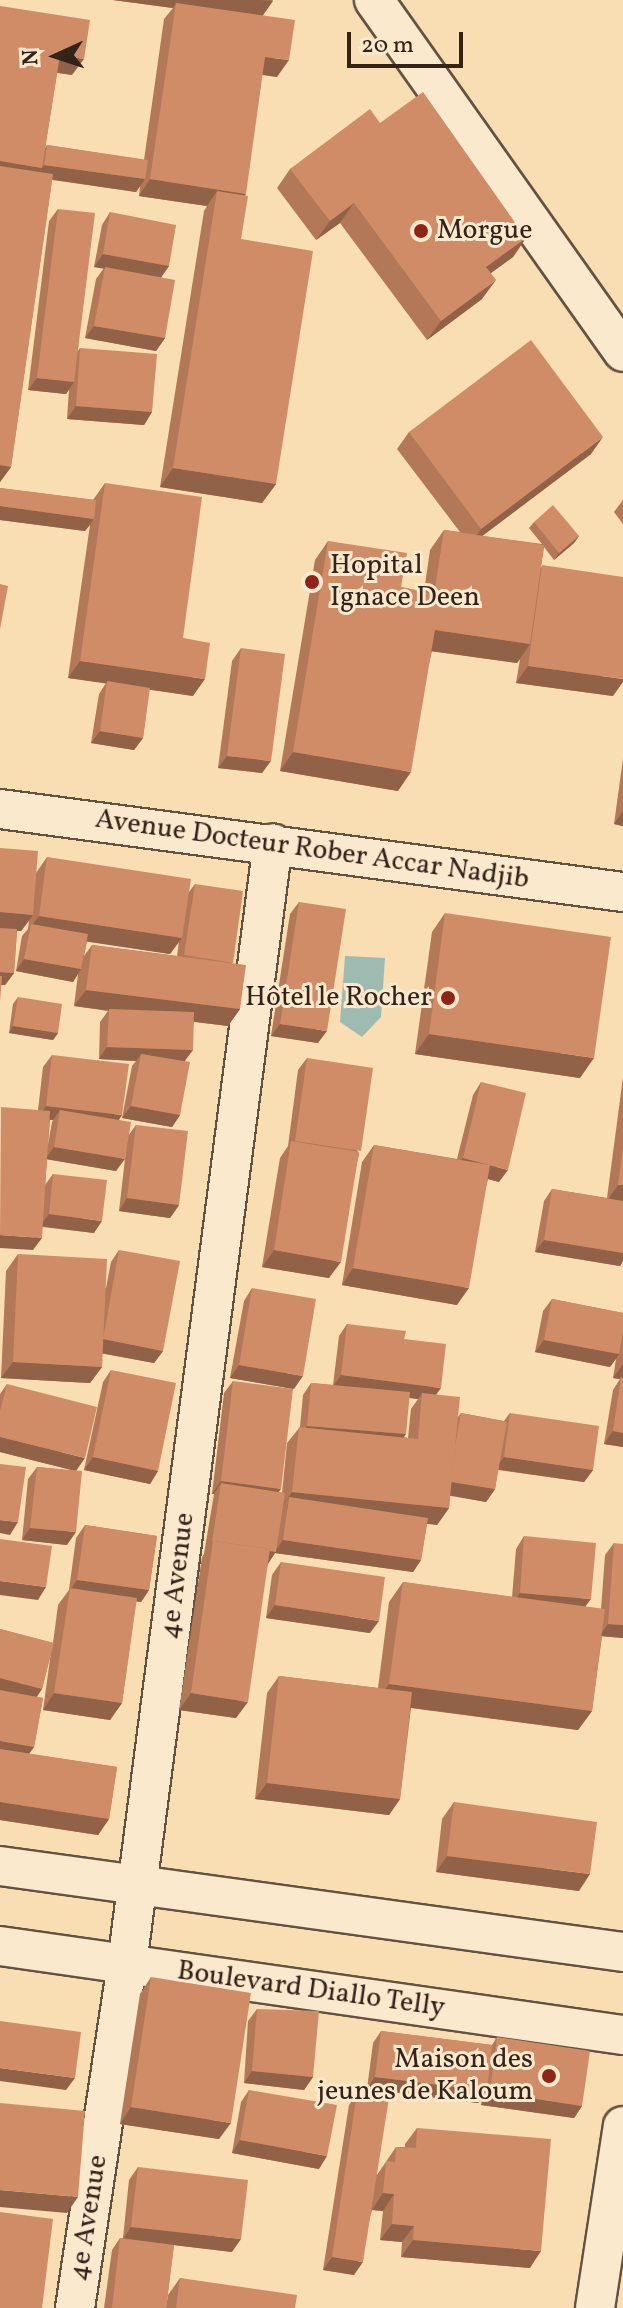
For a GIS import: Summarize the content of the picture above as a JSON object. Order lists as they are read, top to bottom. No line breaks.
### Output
{"streets":{"street":["Avenue Docteur Rober Accar Nadjib","4e Avenue","Boulevard Diallo Telly"]},"crossings":[["Avenue Docteur Rober Accar Nadjib","4e Avenue"],["4e Avenue","Boulevard Diallo Telly"]],"places":["Morgue","Hopital Ignace Deen","Hôtel le Rocher","Maison des jeunes de Kaloum"],"scale_bar":"20 m","north":"left"}
